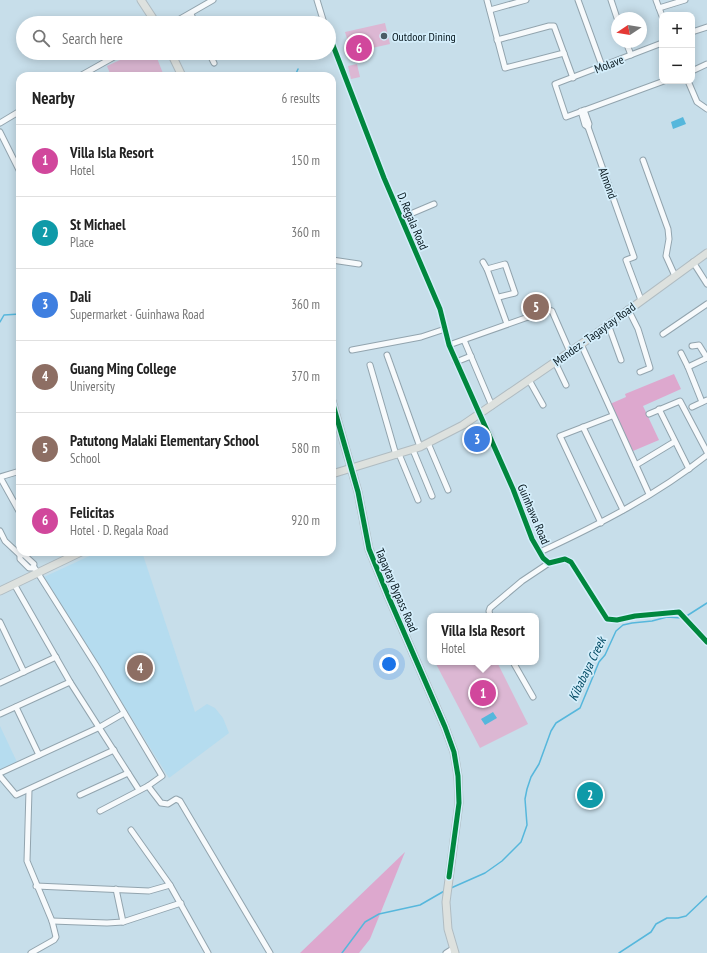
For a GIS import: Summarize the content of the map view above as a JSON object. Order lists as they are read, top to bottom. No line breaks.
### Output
{"streets":{"main road":["Mendez - Tagaytay Road","Tagaytay Bypass Road"],"street":["Molave","Almond","D. Regala Road","Guinhawa Road"]},"crossings":[["Molave","Almond"],["Almond","Mendez - Tagaytay Road"],["D. Regala Road","Mendez - Tagaytay Road"],["D. Regala Road","Guinhawa Road"],["Mendez - Tagaytay Road","Guinhawa Road"],["Mendez - Tagaytay Road","Tagaytay Bypass Road"]],"water":["Kibabaya Creek"],"places":["Outdoor Dining"],"north":"left","page":{"map_buttons":["+","−"],"search":"Search here","pins":["6","5","3","4","1","2"],"heading":["Nearby","6 results"],"list":[{"mark":"1","name":"Villa Isla Resort","note":"Hotel","value":"150 m"},{"mark":"2","name":"St Michael","note":"Place","value":"360 m"},{"mark":"3","name":"Dali","note":"Supermarket · Guinhawa Road","value":"360 m"},{"mark":"4","name":"Guang Ming College","note":"University","value":"370 m"},{"mark":"5","name":"Patutong Malaki Elementary School","note":"School","value":"580 m"},{"mark":"6","name":"Felicitas","note":"Hotel · D. Regala Road","value":"920 m"}],"popup":["Villa Isla Resort","Hotel"]}}
